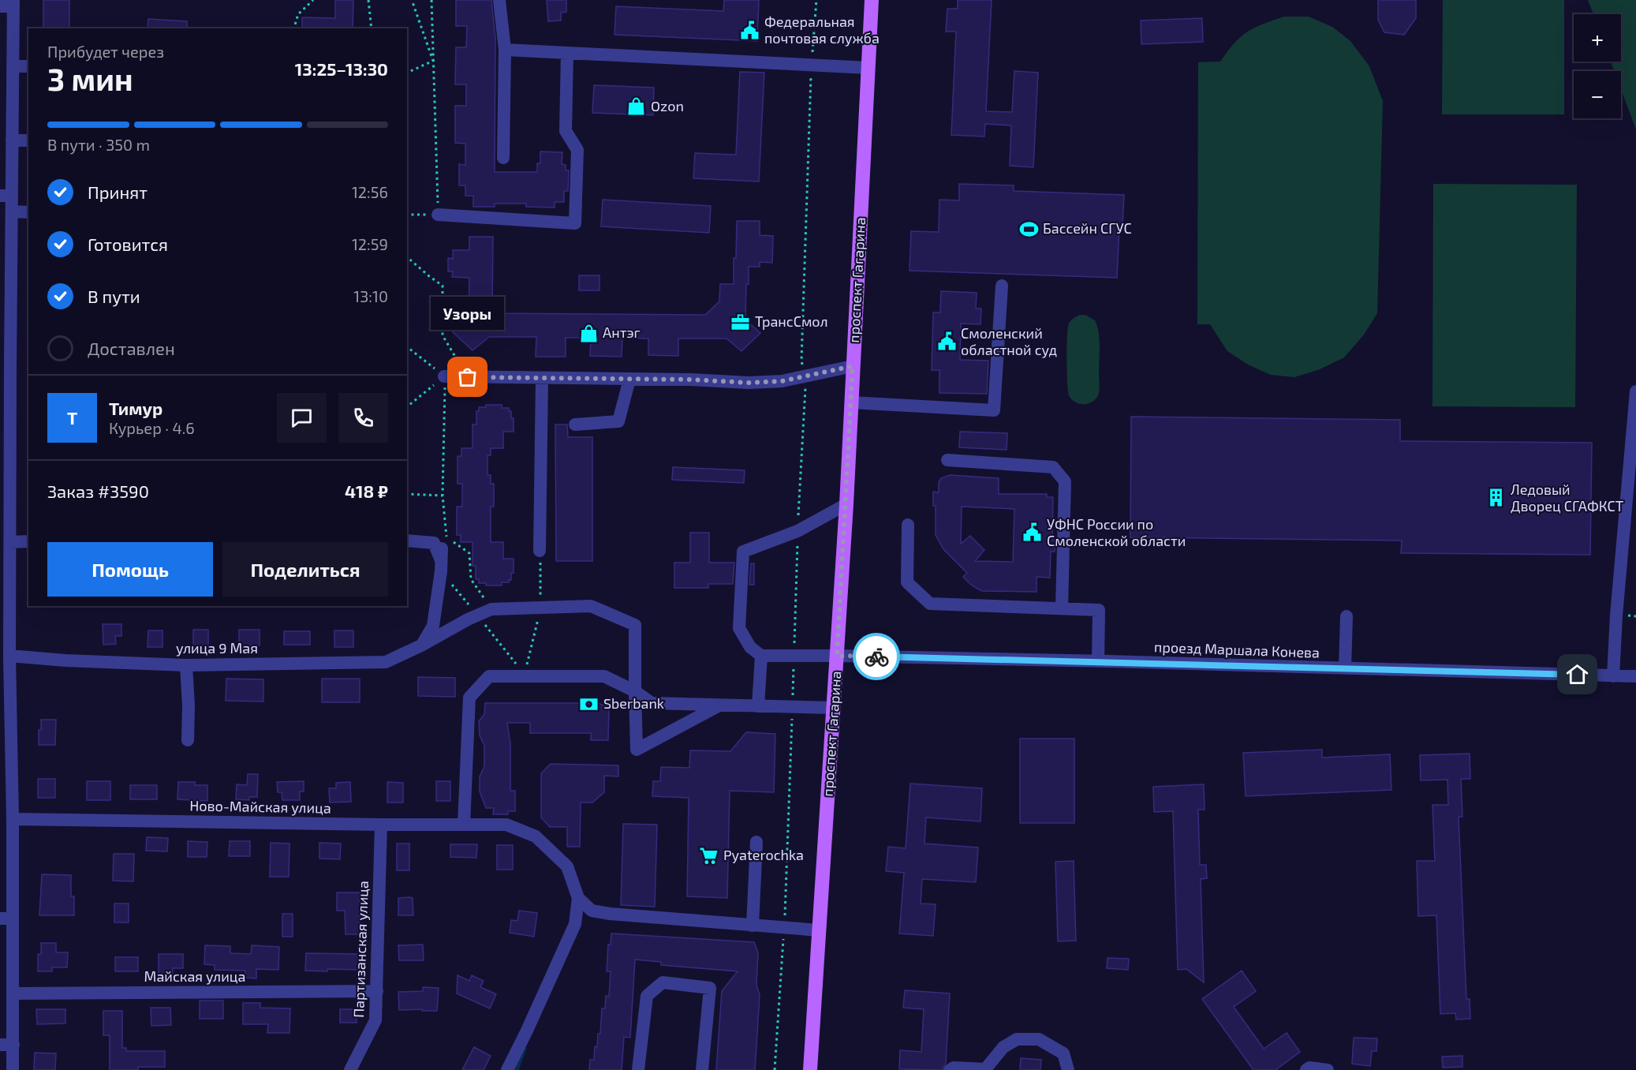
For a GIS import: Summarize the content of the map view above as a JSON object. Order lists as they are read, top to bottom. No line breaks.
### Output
{"streets":{"main road":["проспект Гагарина"],"street":["улица 9 Мая","проезд Маршала Конева","Ново-Майская улица","Партизанская улица","Майская улица"]},"crossings":[["проспект Гагарина","проезд Маршала Конева"],["Ново-Майская улица","Партизанская улица"],["Партизанская улица","Майская улица"]],"places":{"public building":["Федеральная почтовая служба","Смоленский областной суд","УФНС России по Смоленской области"],"shop":["Ozon","Антэг"],"sports":["Бассейн СГУС"],"office":["ТрансСмол"],"other":["Узоры"],"building":["Ледовый Дворец СГАФКСТ"],"bank":["Sberbank"],"supermarket":["Pyaterochka"]},"page":{"map_buttons":["+","−"],"heading":["3 мин","Прибудет через","13:25–13:30"],"panel":["Тимур","Курьер · 4.6","Заказ #3590","418 ₽"],"bar":"В пути · 350 m","list":[["Принят","12:56"],["Готовится","12:59"],["В пути","13:10"],"Доставлен"],"bubble":"Узоры","round":"Т","buttons":["Помощь","Поделиться"]}}
